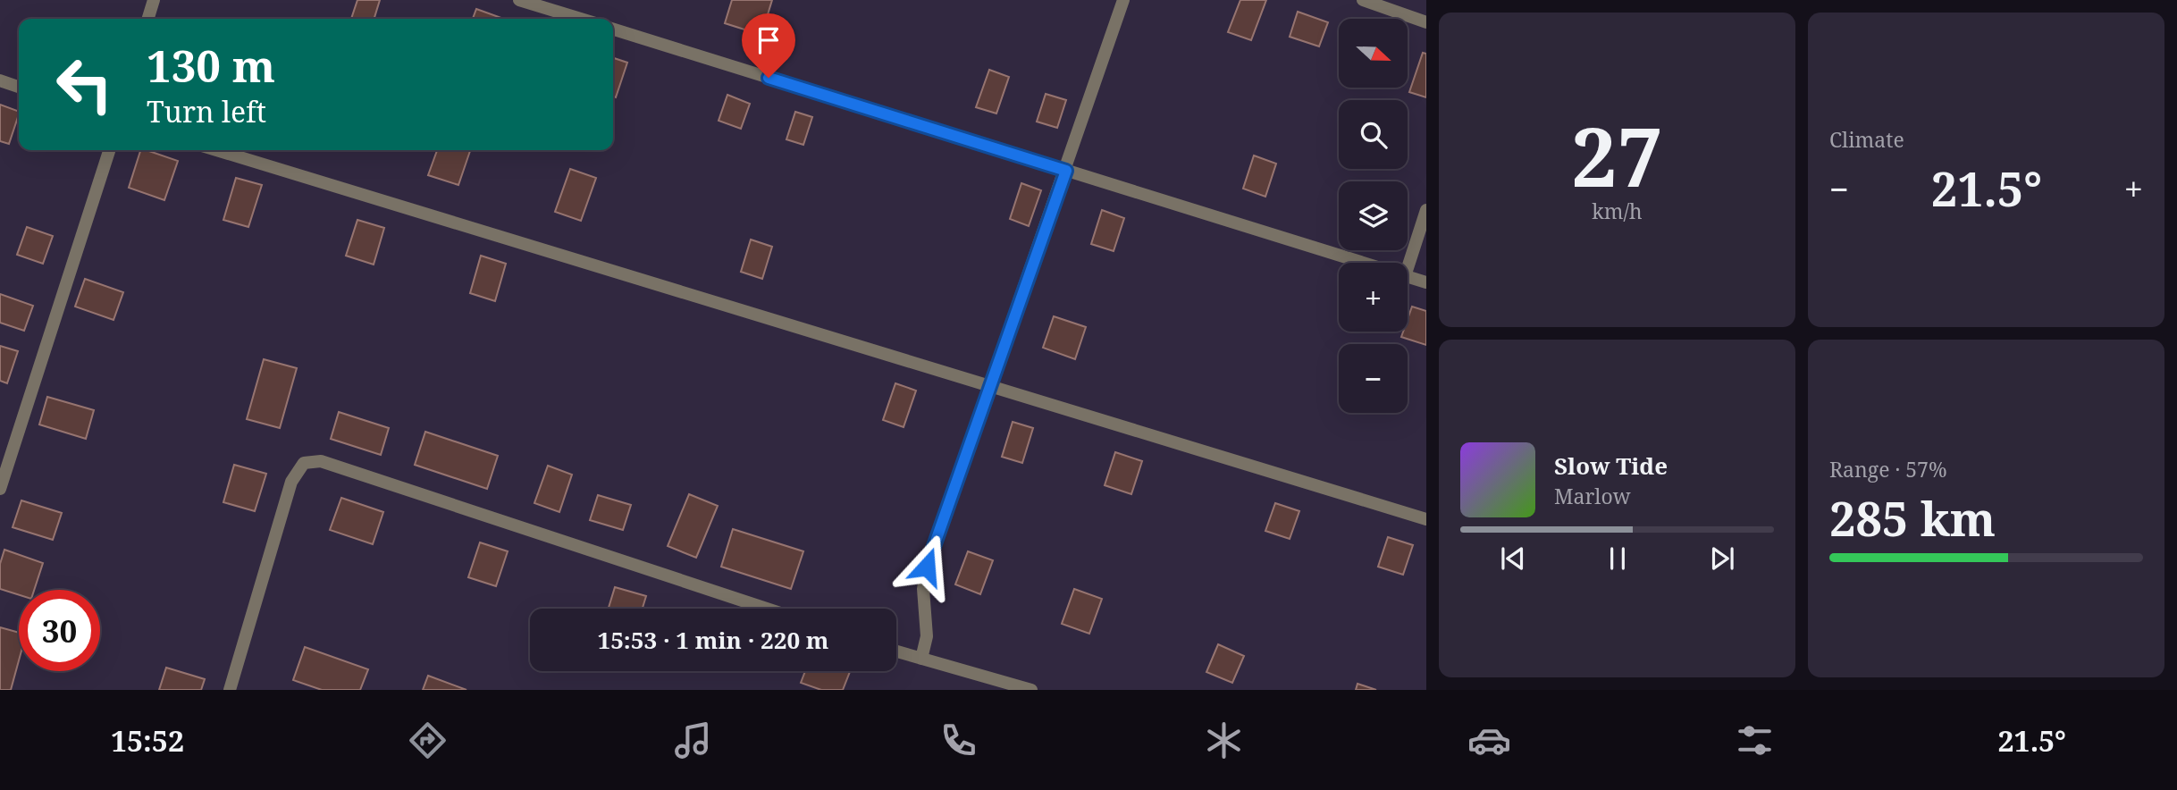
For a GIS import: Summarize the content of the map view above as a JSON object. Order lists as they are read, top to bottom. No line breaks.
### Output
{"north":"right","page":{"tile":[["27","km/h"],"Climate",["Range · 57%","285 km"]],"map_buttons":["+","−"],"turn":["130 m","Turn left"],"heat":["−","21.5°","+"],"song":["Slow Tide","Marlow"],"limit":"30","trip":"15:53 · 1 min · 220 m","tabs":["15:52","21.5°"]}}
